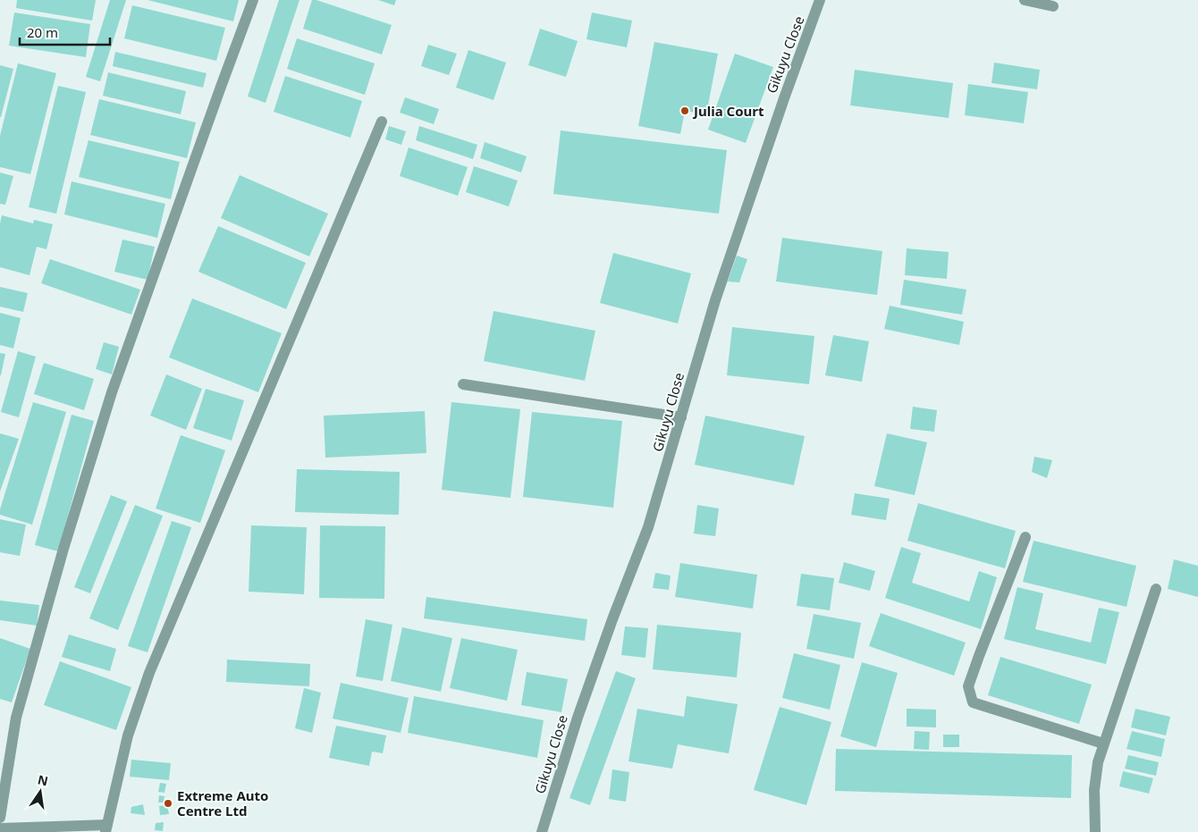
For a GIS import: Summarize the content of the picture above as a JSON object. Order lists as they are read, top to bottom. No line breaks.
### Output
{"streets":{"street":["Gikuyu Close"]},"places":["Julia Court","Extreme Auto Centre Ltd"],"scale_bar":"20 m","north":"top"}
